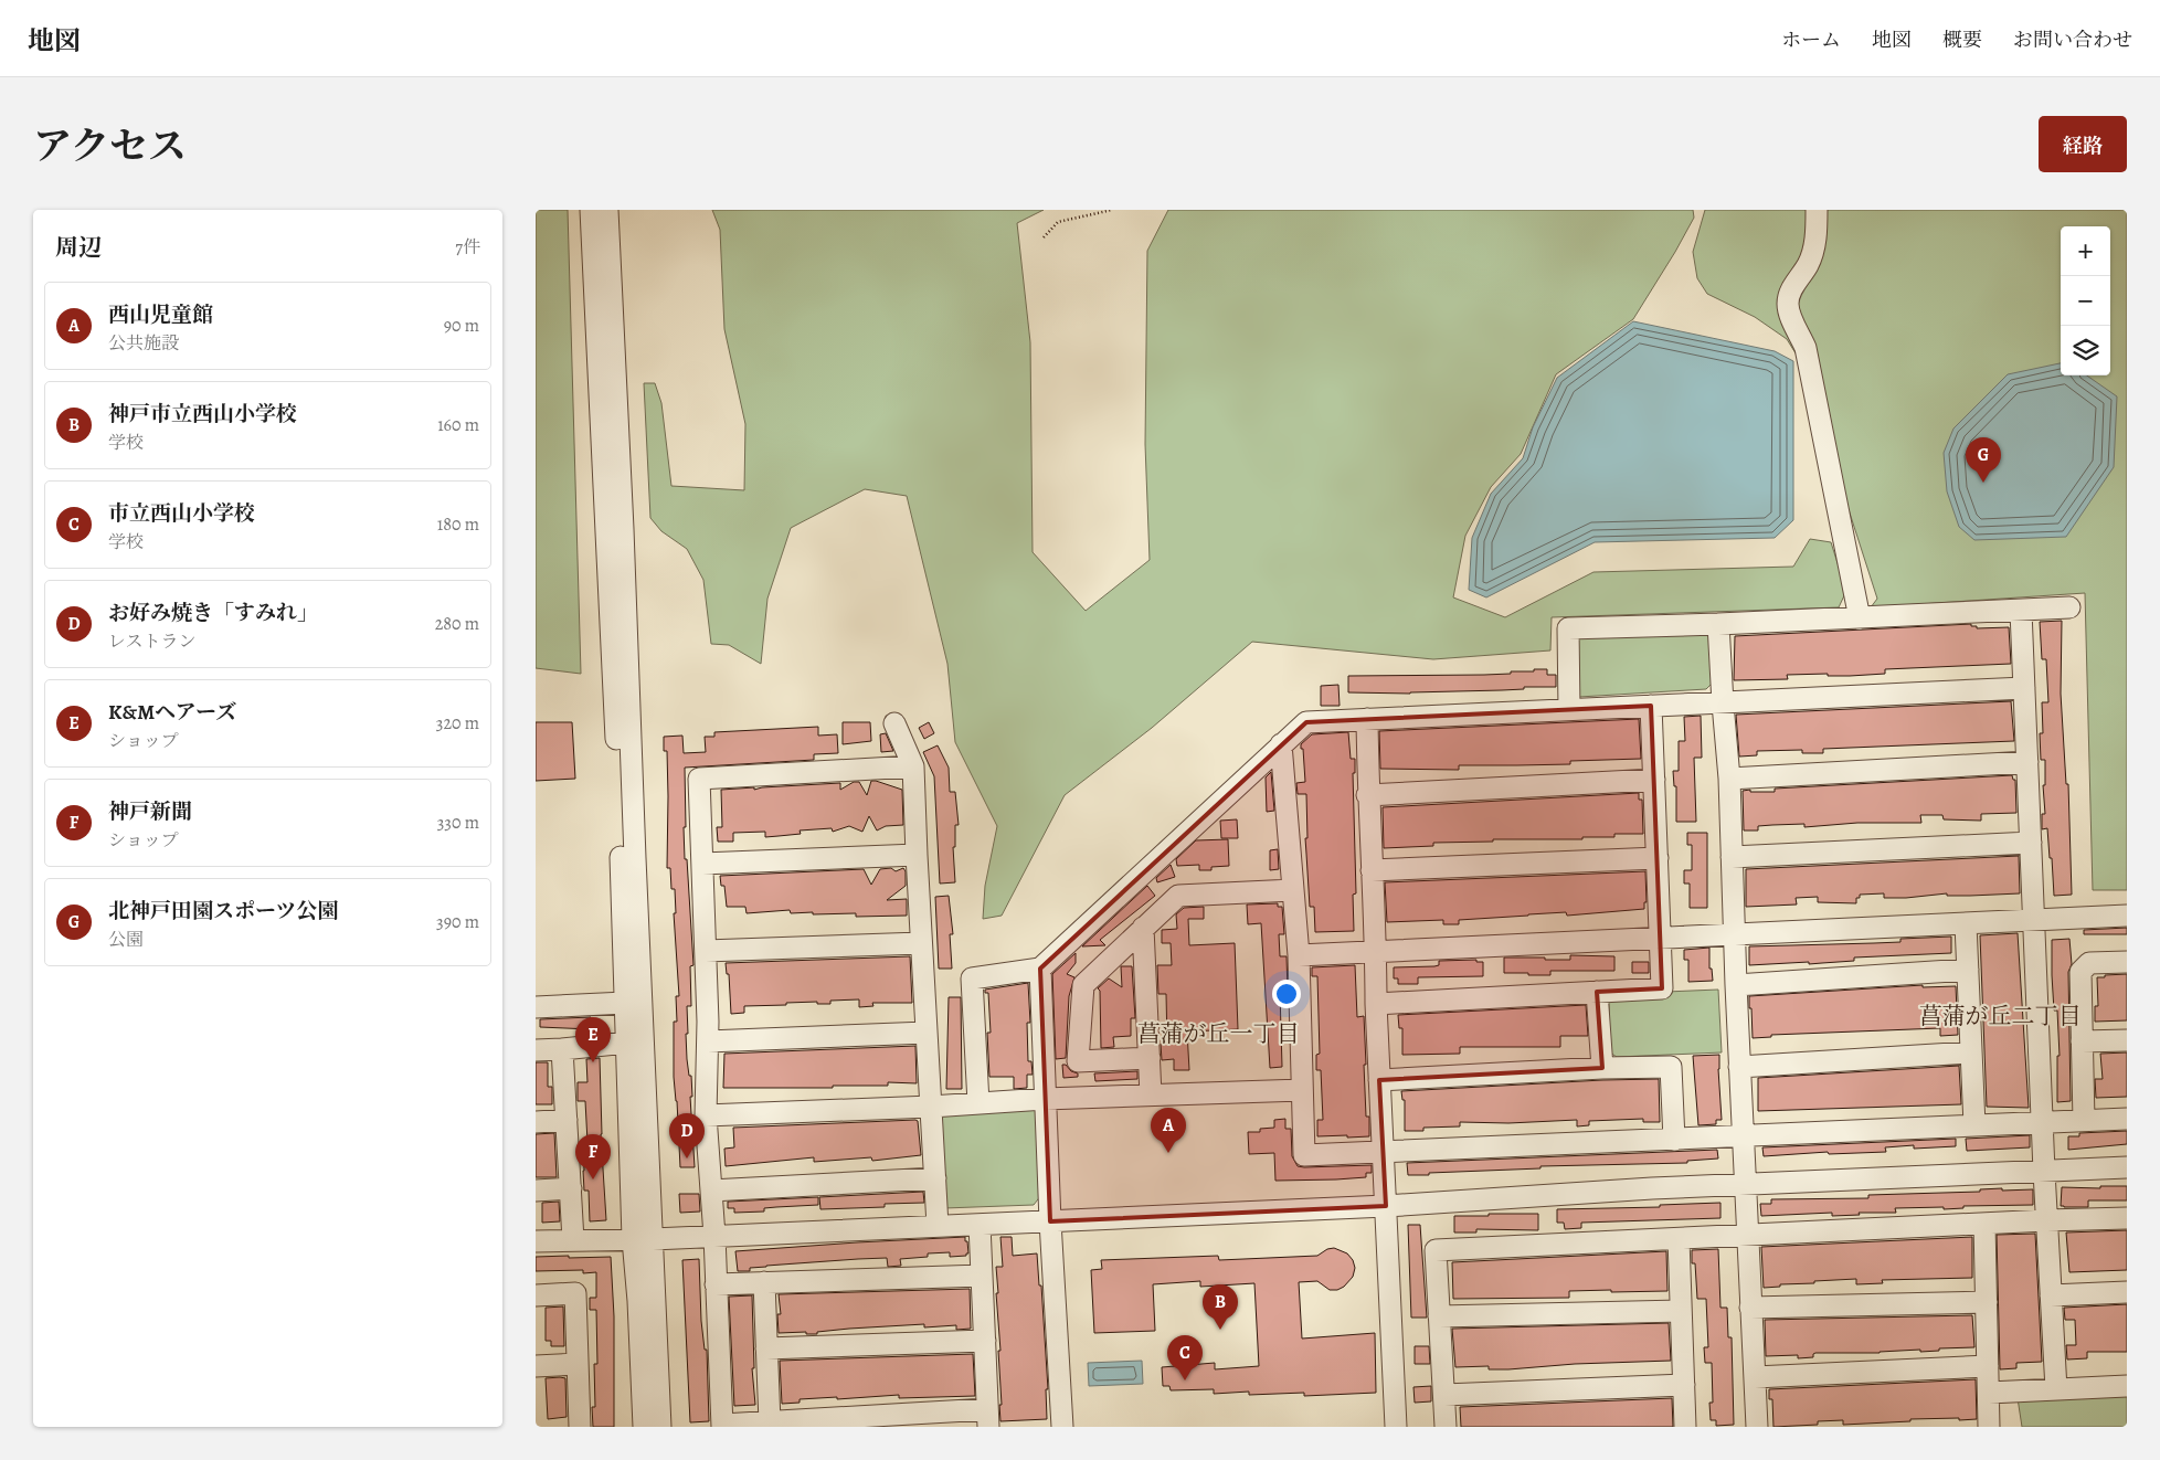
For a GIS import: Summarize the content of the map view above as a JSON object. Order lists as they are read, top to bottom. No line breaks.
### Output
{"districts":["菖蒲が丘二丁目","菖蒲が丘一丁目"],"page":{"header":"地図","nav":["ホーム","地図","概要","お問い合わせ"],"title":"アクセス","buttons":"経路","heading":["周辺","7件"],"map_buttons":["+","−"],"list":[{"mark":"A","name":"西山児童館","note":"公共施設","value":"90 m"},{"mark":"B","name":"神戸市立西山小学校","note":"学校","value":"160 m"},{"mark":"C","name":"市立西山小学校","note":"学校","value":"180 m"},{"mark":"D","name":"お好み焼き「すみれ」","note":"レストラン","value":"280 m"},{"mark":"E","name":"K&Mヘアーズ","note":"ショップ","value":"320 m"},{"mark":"F","name":"神戸新聞","note":"ショップ","value":"330 m"},{"mark":"G","name":"北神戸田園スポーツ公園","note":"公園","value":"390 m"}],"pins":["G","E","A","D","F","B","C"]}}
